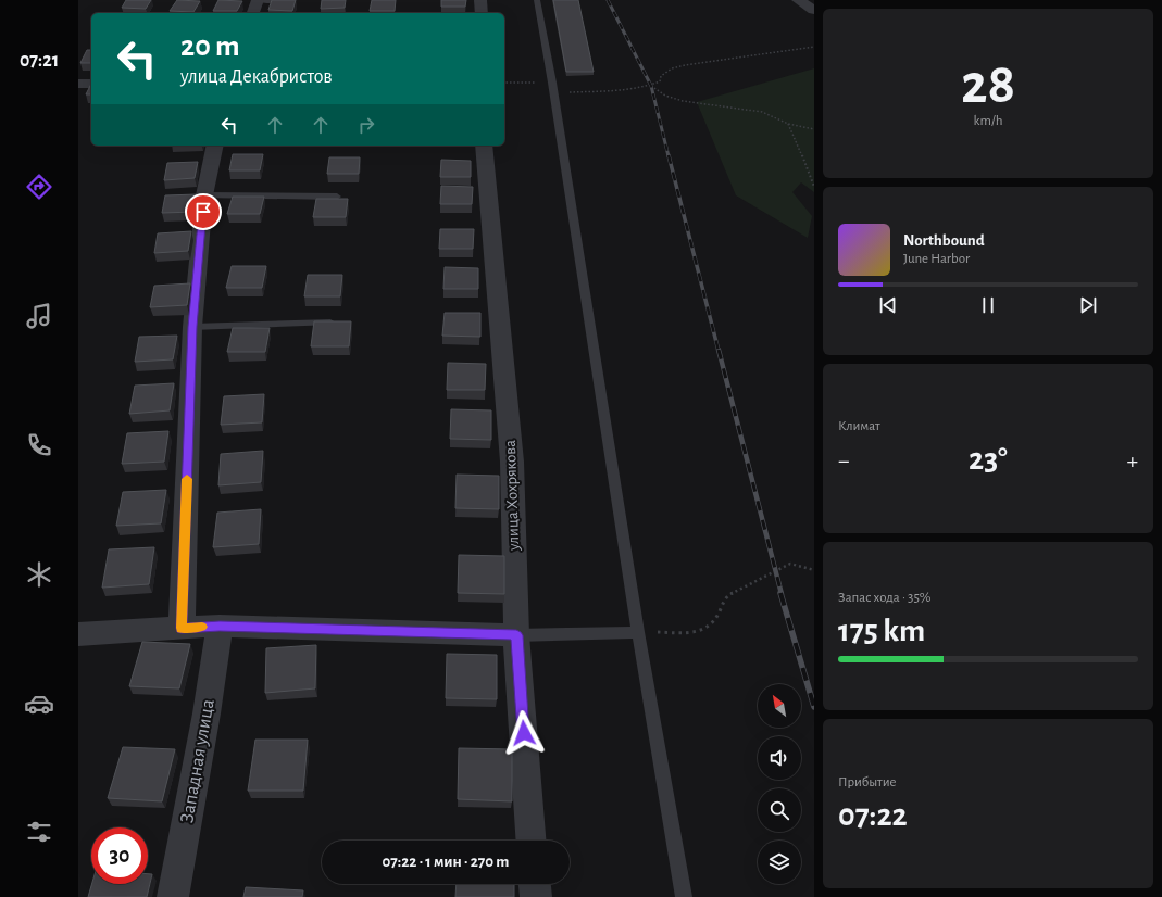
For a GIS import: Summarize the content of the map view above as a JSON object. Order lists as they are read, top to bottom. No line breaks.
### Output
{"streets":{"street":["улица Хохрякова","Западная улица"]},"north":"top left","page":{"tabs":"07:21","tile":[["28","km/h"],"Климат",["Запас хода · 35%","175 km"],["Прибытие","07:22"]],"turn":["20 m","улица Декабристов"],"song":["Northbound","June Harbor"],"heat":["−","23°","+"],"limit":"30","trip":"07:22 · 1 мин · 270 m"}}
